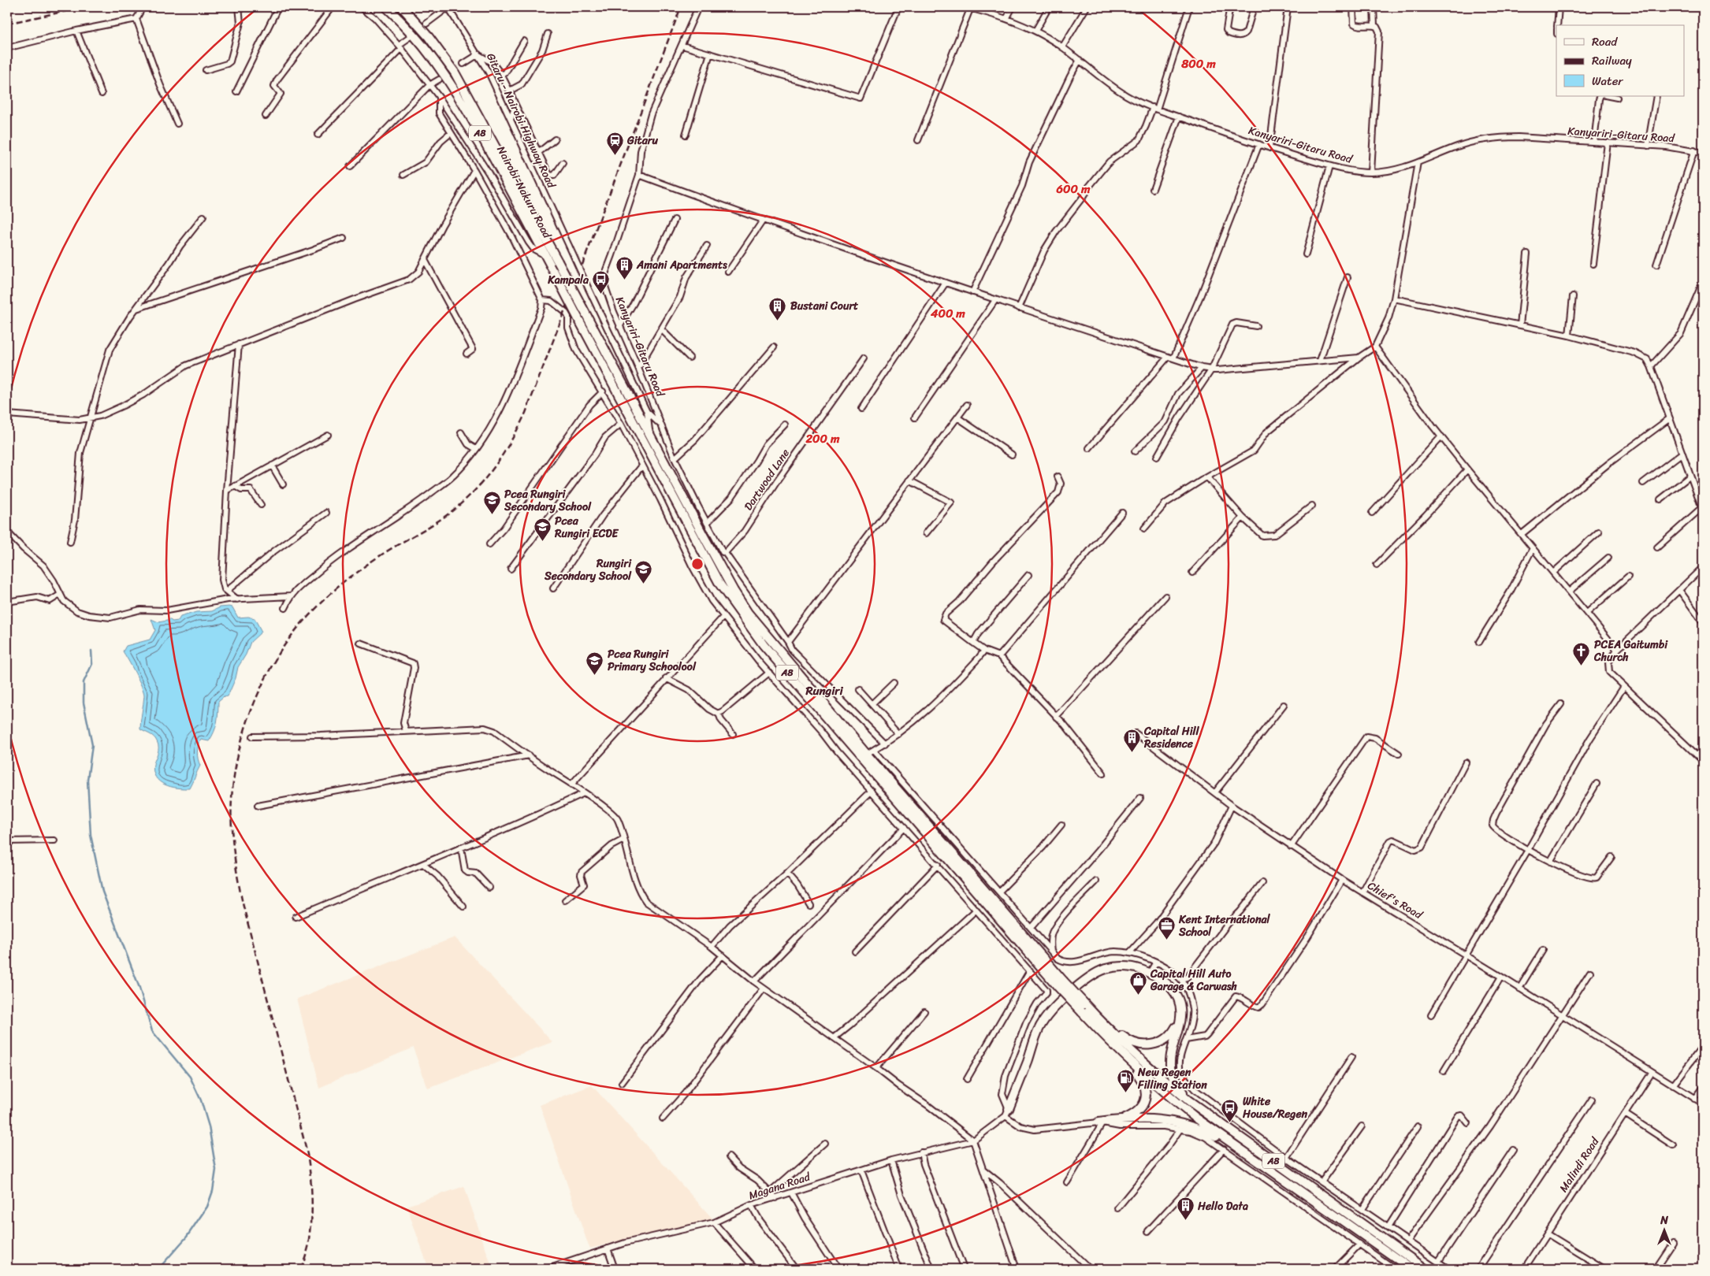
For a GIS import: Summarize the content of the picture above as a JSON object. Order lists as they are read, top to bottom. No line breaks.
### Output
{"streets":{"highway":["A8","Nairobi-Nakuru Road"],"street":["Gitaru - Nairobi Highway Road","Kanyariri-Gitaru Road","Dartwood Lane","Chief's Road","Malindi Road","Magana Road"]},"crossings":[["A8","Nairobi-Nakuru Road"],["Kanyariri-Gitaru Road","Dartwood Lane"],["Chief's Road","Malindi Road"]],"districts":["Rungiri"],"places":{"station":["Gitaru"],"building":["Amani Apartments","Bustani Court","Capital Hill Residence","Hello Data"],"bus stop":["Kampala","White House/Regen"],"school or university":["Pcea Rungiri Secondary School","Pcea Rungiri ECDE","Rungiri Secondary School","Pcea Rungiri Primary Schoolool"],"church":["PCEA Gaitumbi Church"],"office":["Kent International School"],"shop":["Capital Hill Auto Garage & Carwash"],"fuel station":["New Regen Filling Station"]},"legend":["Road","Railway","Water"],"north":"top","rings":["800 m","600 m","400 m","200 m"]}
